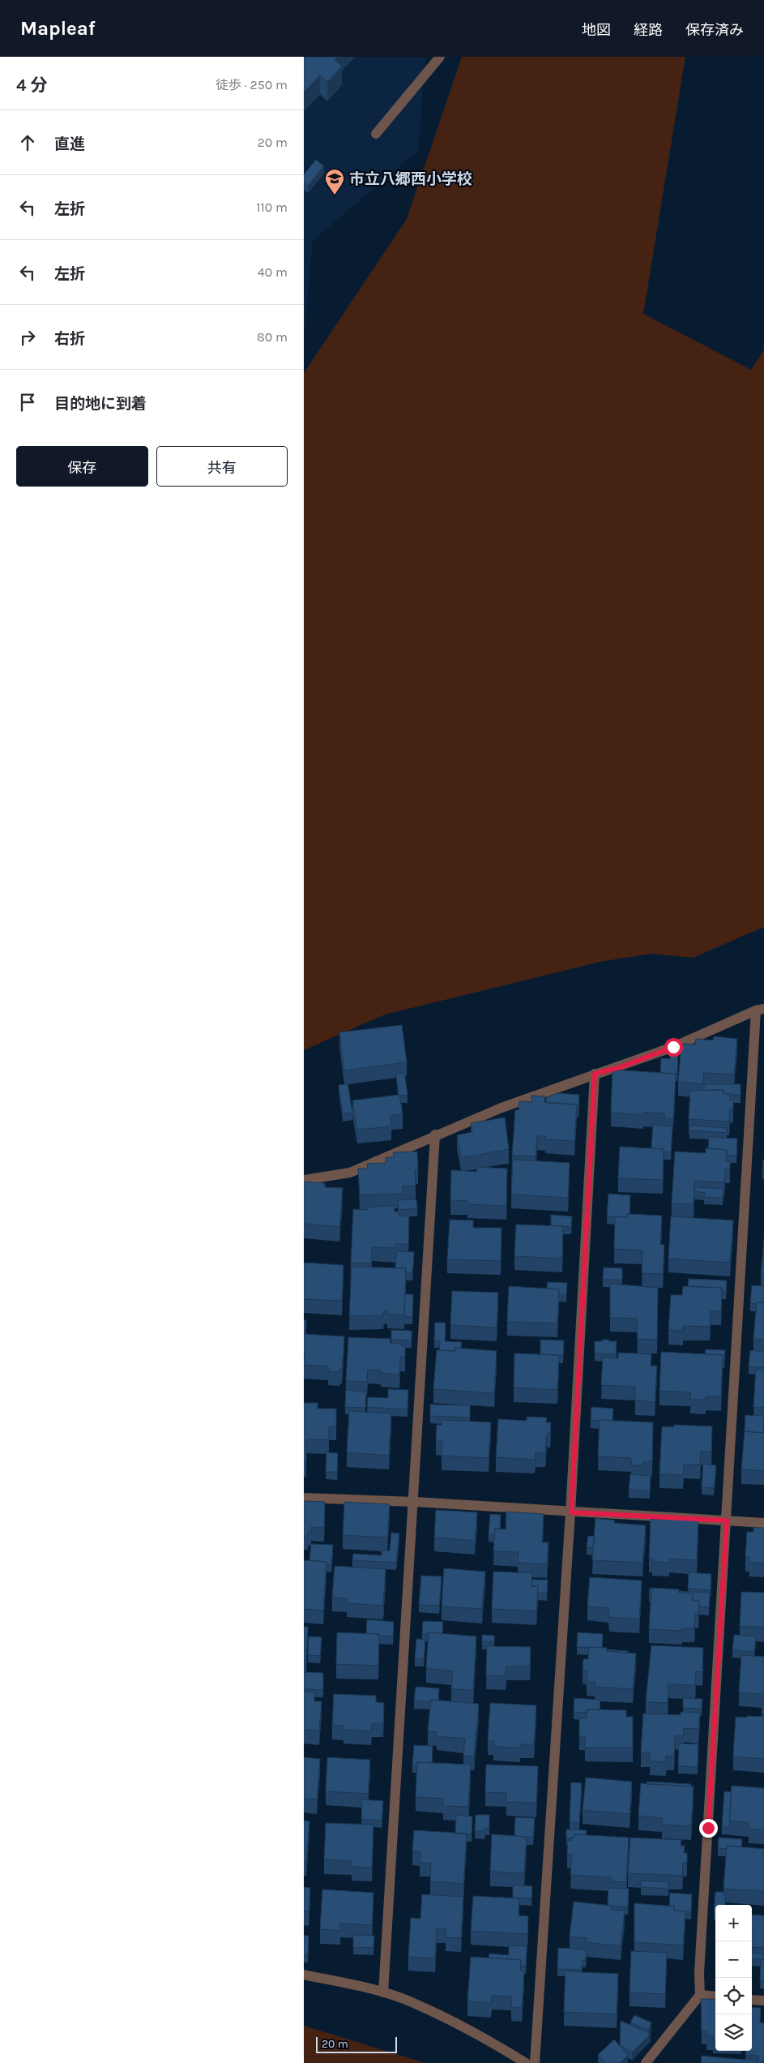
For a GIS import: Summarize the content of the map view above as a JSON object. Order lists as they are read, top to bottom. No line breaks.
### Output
{"places":{"school or university":["市立八郷西小学校"]},"scale_bar":"20 m","page":{"header":"Mapleaf","nav":["地図","経路","保存済み"],"heading":["4 分","徒歩 · 250 m"],"list":[["直進","20 m"],["左折","110 m"],["左折","40 m"],["右折","80 m"],"目的地に到着"],"buttons":["保存","共有"],"map_buttons":["+","−"],"scale":"20 m"}}
